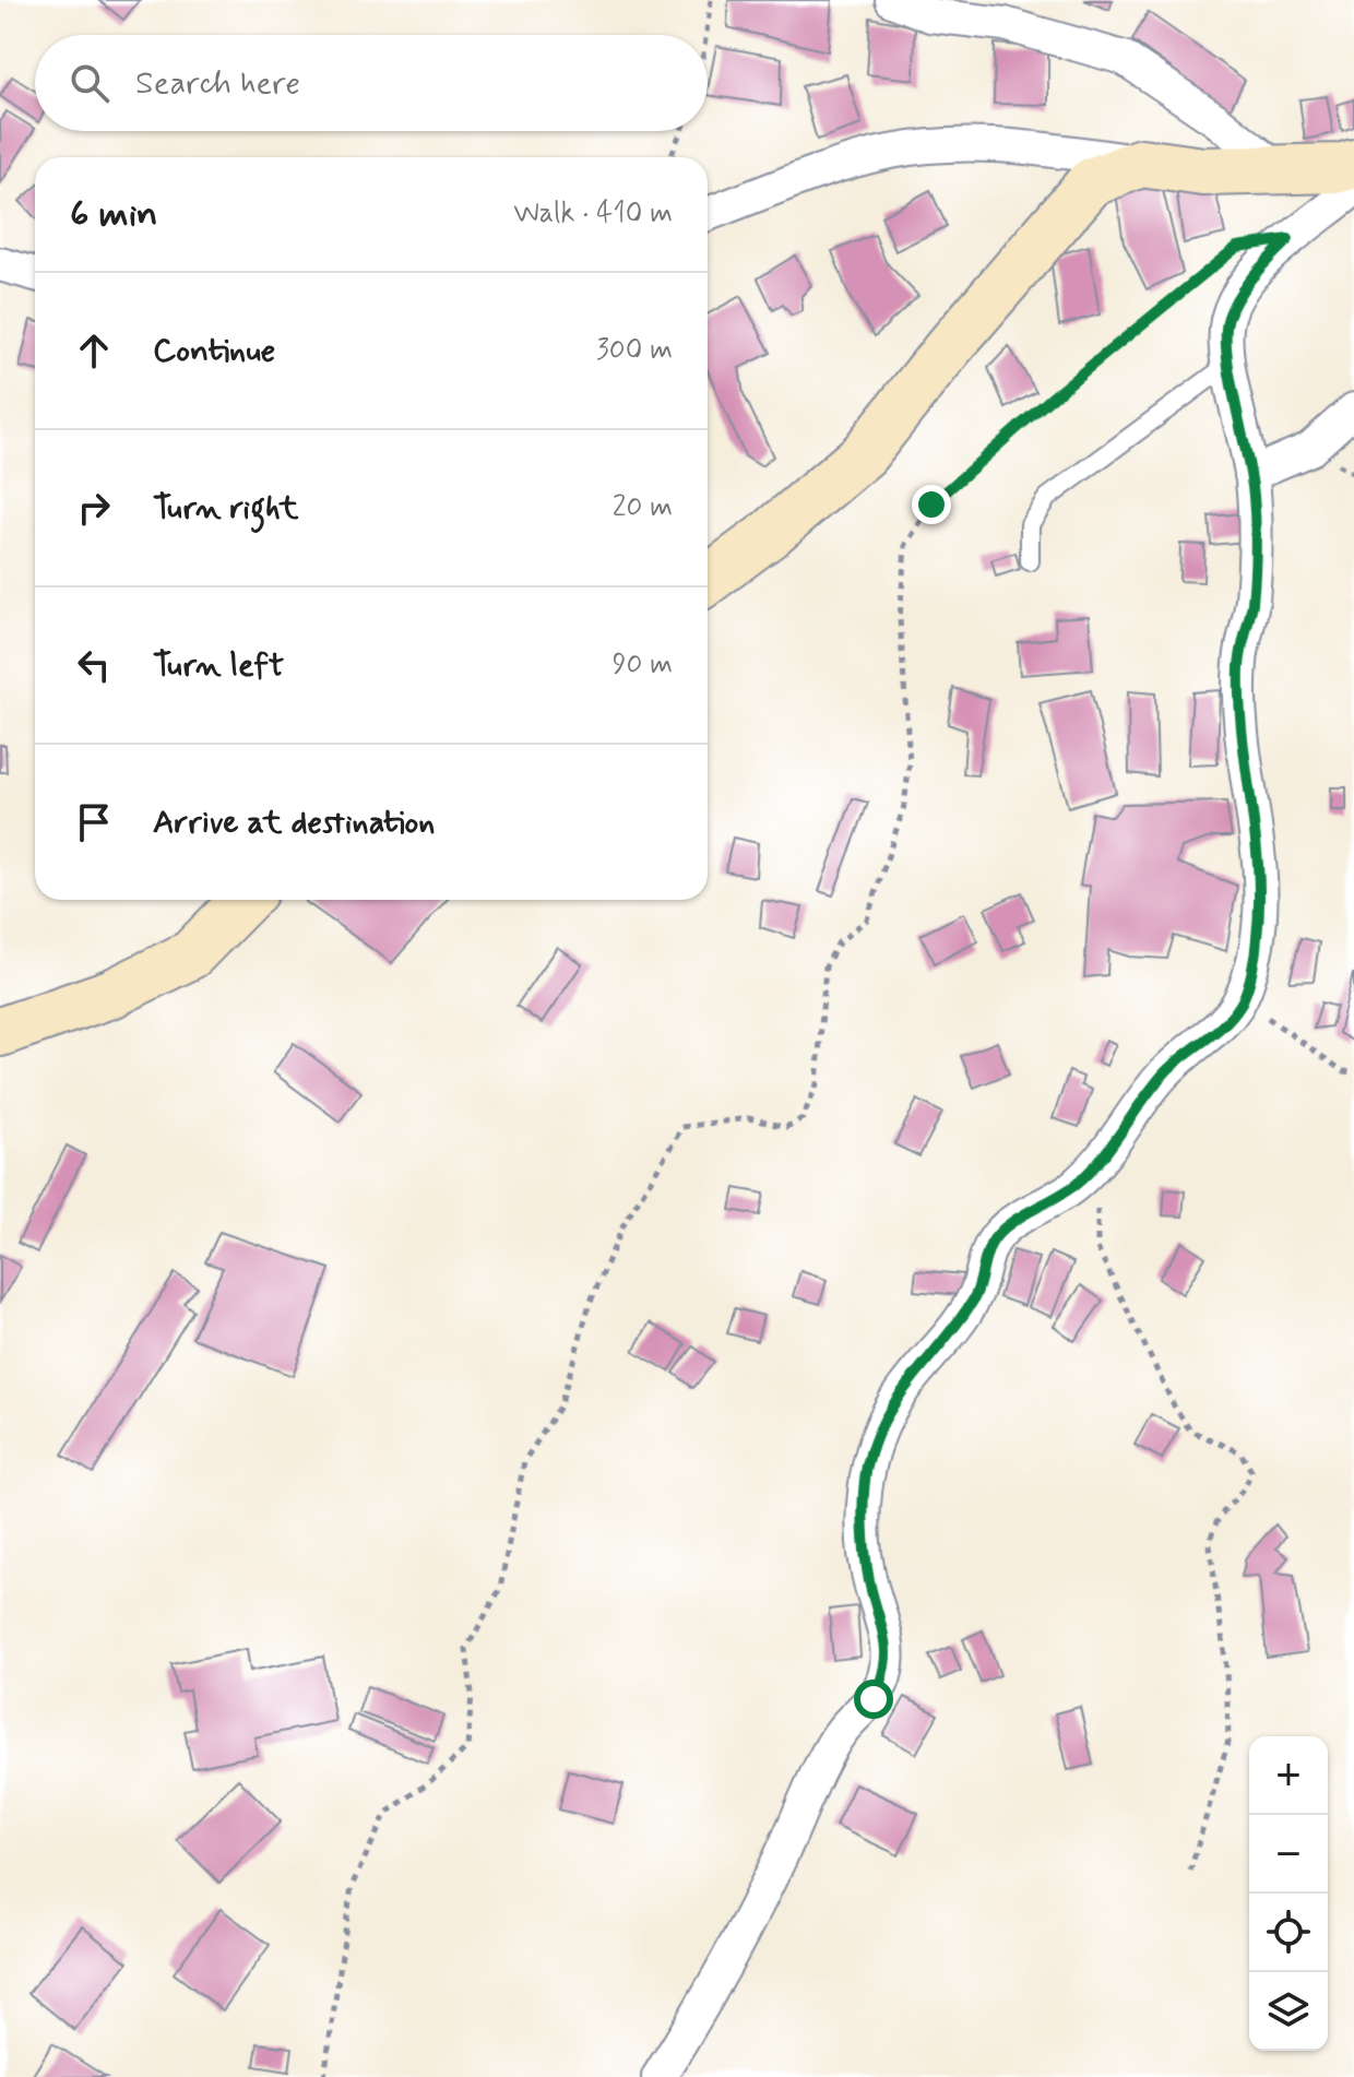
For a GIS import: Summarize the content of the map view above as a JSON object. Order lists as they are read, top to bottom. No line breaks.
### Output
{"page":{"search":"Search here","heading":["6 min","Walk · 410 m"],"list":[["Continue","300 m"],["Turn right","20 m"],["Turn left","90 m"],"Arrive at destination"],"map_buttons":["+","−"]}}
